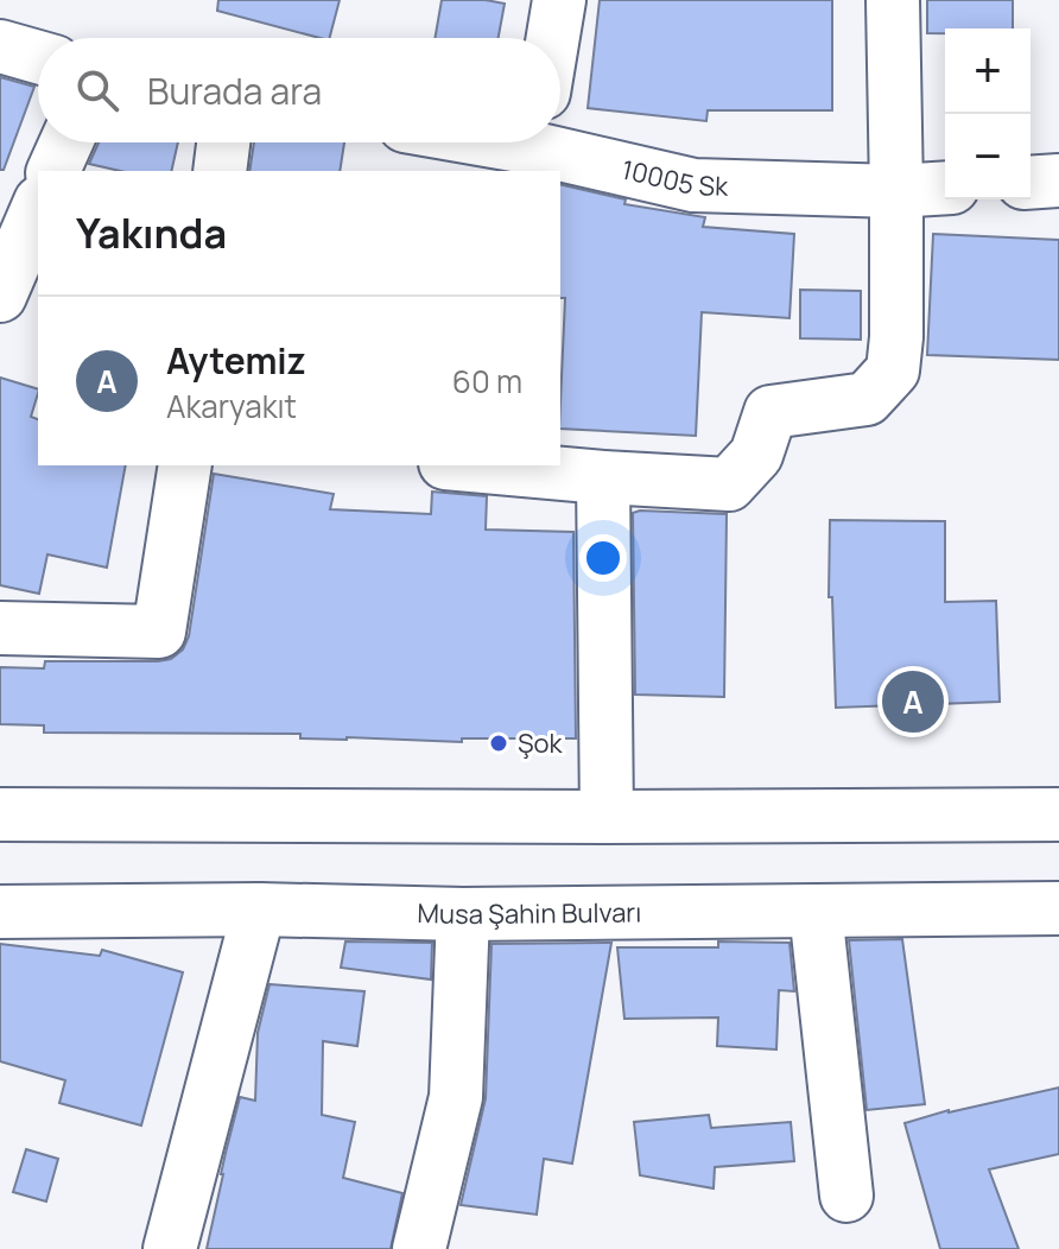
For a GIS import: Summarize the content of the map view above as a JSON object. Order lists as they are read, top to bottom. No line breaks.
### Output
{"streets":{"street":["10005 Sk","Musa Şahin Bulvarı"]},"places":["Şok"],"page":{"map_buttons":["+","−"],"search":"Burada ara","heading":"Yakında","list":[{"mark":"A","name":"Aytemiz","note":"Akaryakıt","value":"60 m"}],"pins":"A"}}
